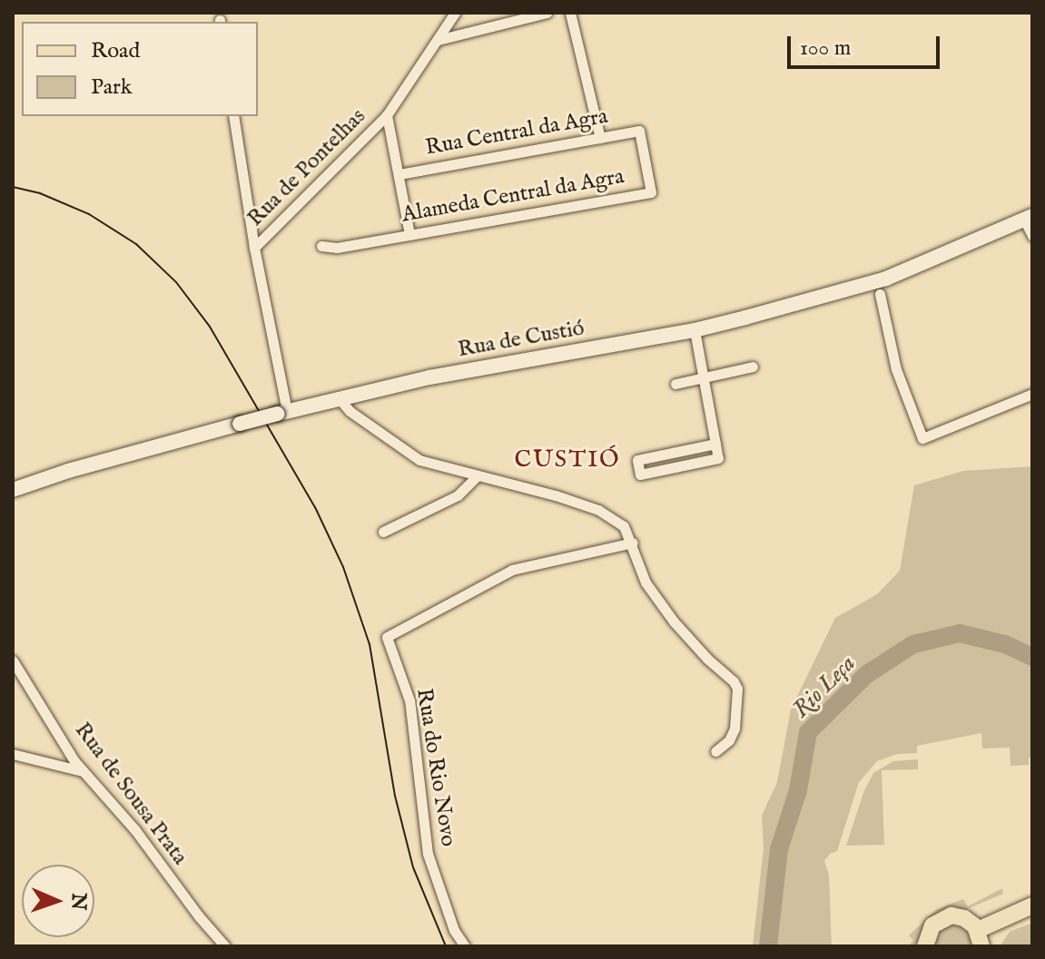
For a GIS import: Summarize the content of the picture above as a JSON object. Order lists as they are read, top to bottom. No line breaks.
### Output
{"streets":{"main road":["Rua de Custió"],"street":["Rua Central da Agra","Rua de Pontelhas","Alameda Central da Agra","Rua do Rio Novo","Rua de Sousa Prata"]},"crossings":[["Rua Central da Agra","Alameda Central da Agra"],["Rua de Pontelhas","Rua de Custió"]],"districts":["CUSTIÓ"],"water":["Rio Leça"],"legend":["Road","Park"],"scale_bar":"100 m","north":"right"}
